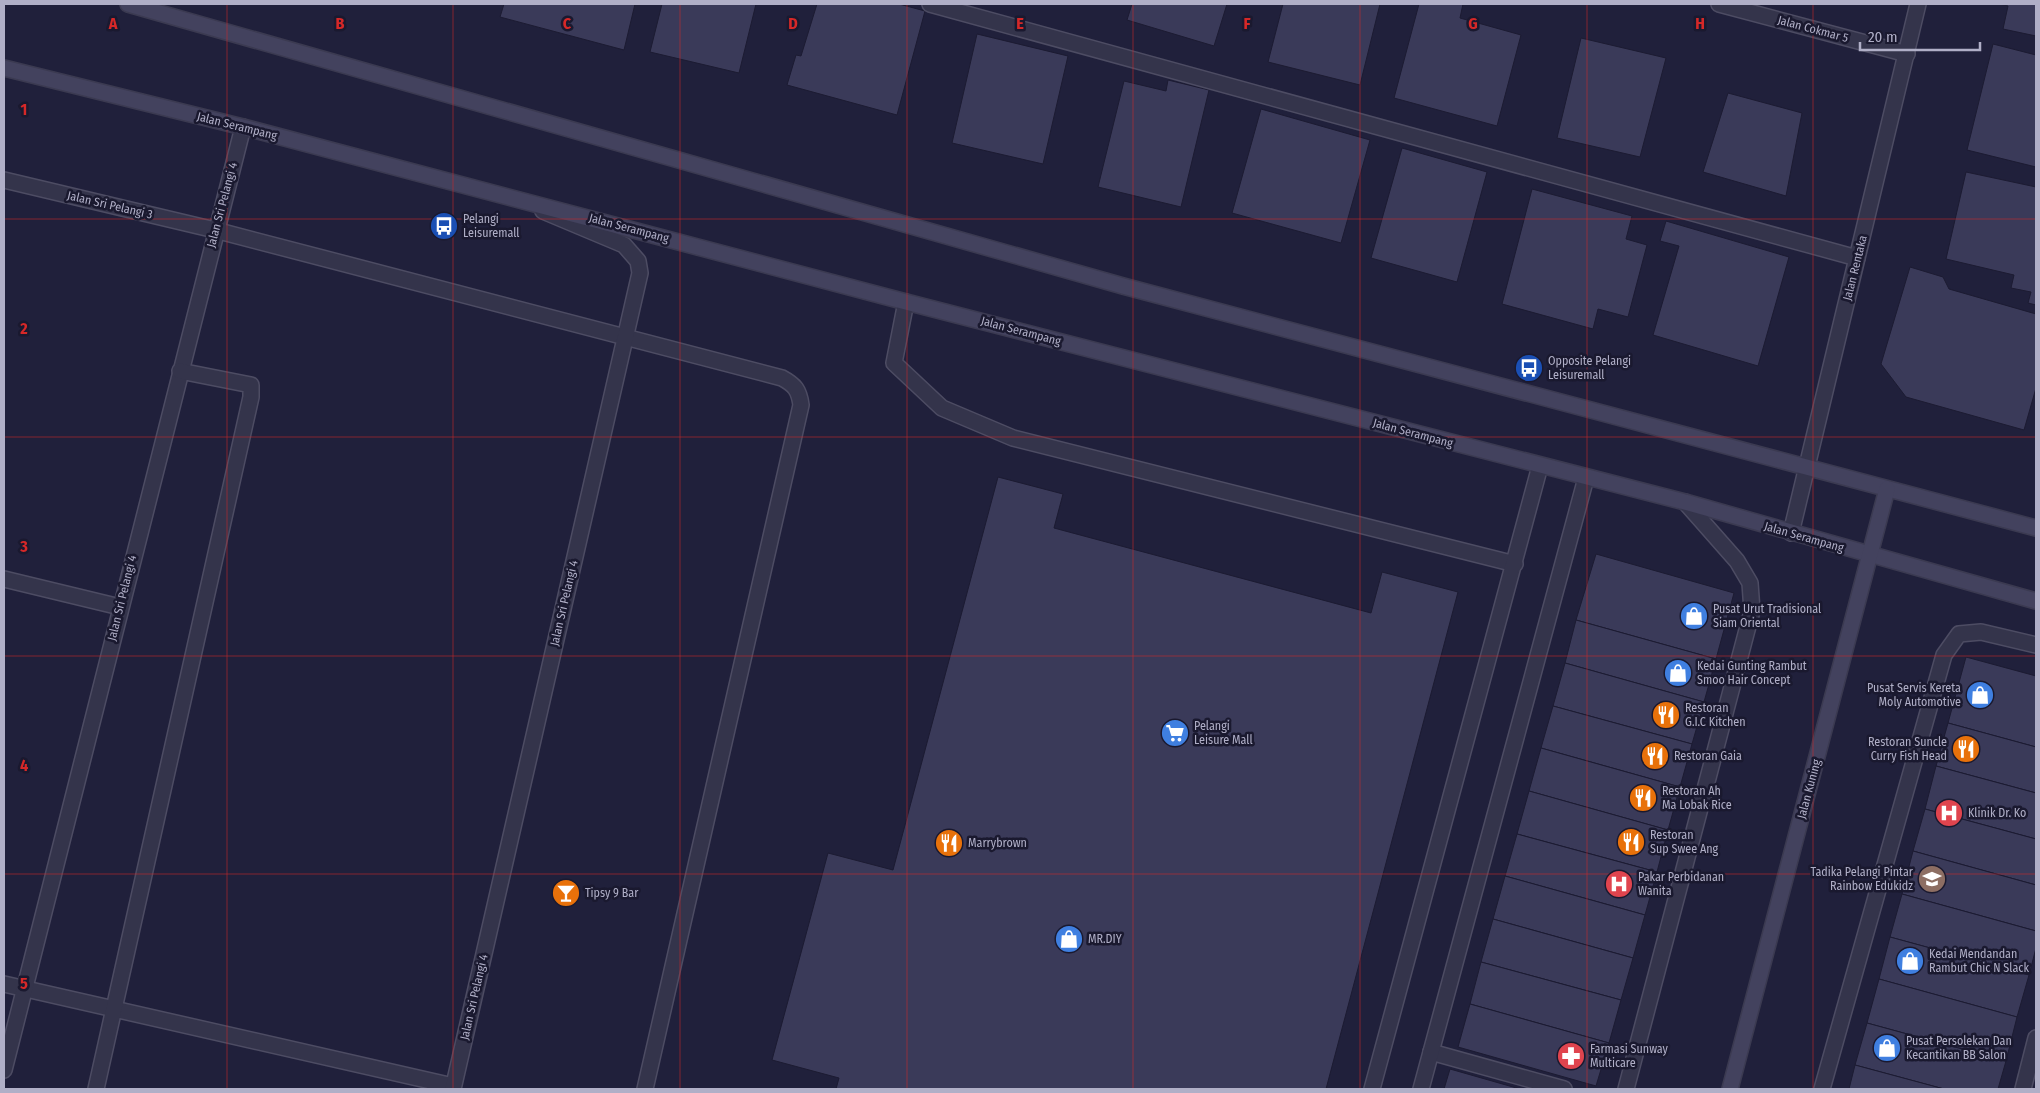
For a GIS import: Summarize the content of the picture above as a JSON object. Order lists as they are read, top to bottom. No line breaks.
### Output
{"streets":{"main road":["Jalan Serampang","Jalan Kuning"],"street":["Jalan Cokmar 5","Jalan Sri Pelangi 3","Jalan Sri Pelangi 4","Jalan Rentaka"]},"crossings":[["Jalan Cokmar 5","Jalan Rentaka"],["Jalan Serampang","Jalan Sri Pelangi 4"],["Jalan Serampang","Jalan Rentaka"],["Jalan Serampang","Jalan Kuning"],["Jalan Sri Pelangi 3","Jalan Sri Pelangi 4"]],"places":{"bus stop":["Pelangi Leisuremall","Opposite Pelangi Leisuremall"],"shop":["Pusat Urut Tradisional Siam Oriental","Kedai Gunting Rambut Smoo Hair Concept","Pusat Servis Kereta Moly Automotive","MR.DIY","Kedai Mendandan Rambut Chic N Slack","Pusat Persolekan Dan Kecantikan BB Salon"],"restaurant":["Restoran G.I.C Kitchen","Restoran Suncle Curry Fish Head","Restoran Gaia","Restoran Ah Ma Lobak Rice","Restoran Sup Swee Ang","Marrybrown"],"supermarket":["Pelangi Leisure Mall"],"hospital":["Klinik Dr. Ko","Pakar Perbidanan Wanita"],"school or university":["Tadika Pelangi Pintar Rainbow Edukidz"],"bar":["Tipsy 9 Bar"],"pharmacy":["Farmasi Sunway Multicare"]},"scale_bar":"20 m","grid":{"columns":["A","B","C","D","E","F","G","H"],"rows":["1","2","3","4","5"]}}
